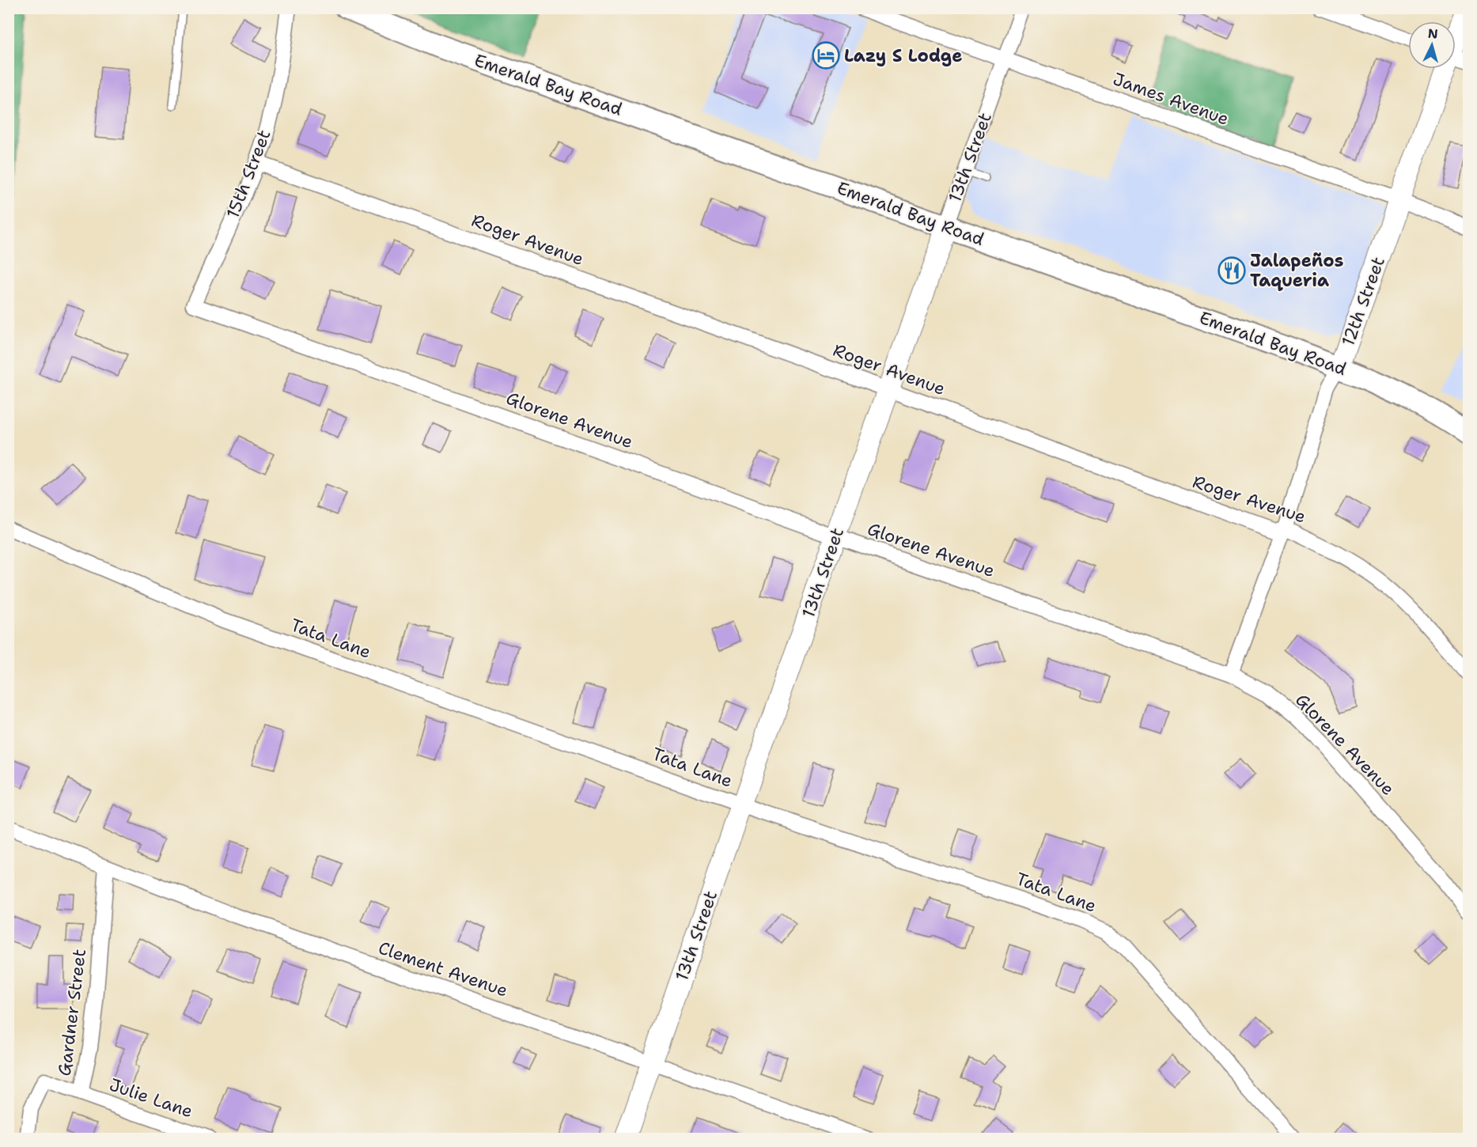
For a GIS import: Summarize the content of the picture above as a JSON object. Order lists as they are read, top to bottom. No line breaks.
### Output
{"streets":{"main road":["Emerald Bay Road"],"street":["James Avenue","13th Street","15th Street","Roger Avenue","12th Street","Glorene Avenue","Tata Lane","Clement Avenue","Gardner Street","Julie Lane"]},"crossings":[["Emerald Bay Road","13th Street"],["Emerald Bay Road","12th Street"],["James Avenue","13th Street"],["James Avenue","12th Street"],["13th Street","Roger Avenue"],["13th Street","Glorene Avenue"],["13th Street","Tata Lane"],["13th Street","Clement Avenue"],["15th Street","Roger Avenue"],["15th Street","Glorene Avenue"],["Roger Avenue","12th Street"],["12th Street","Glorene Avenue"],["Clement Avenue","Gardner Street"],["Gardner Street","Julie Lane"]],"places":{"hotel":["Lazy S Lodge"],"restaurant":["Jalapeños Taqueria"]},"north":"top"}
